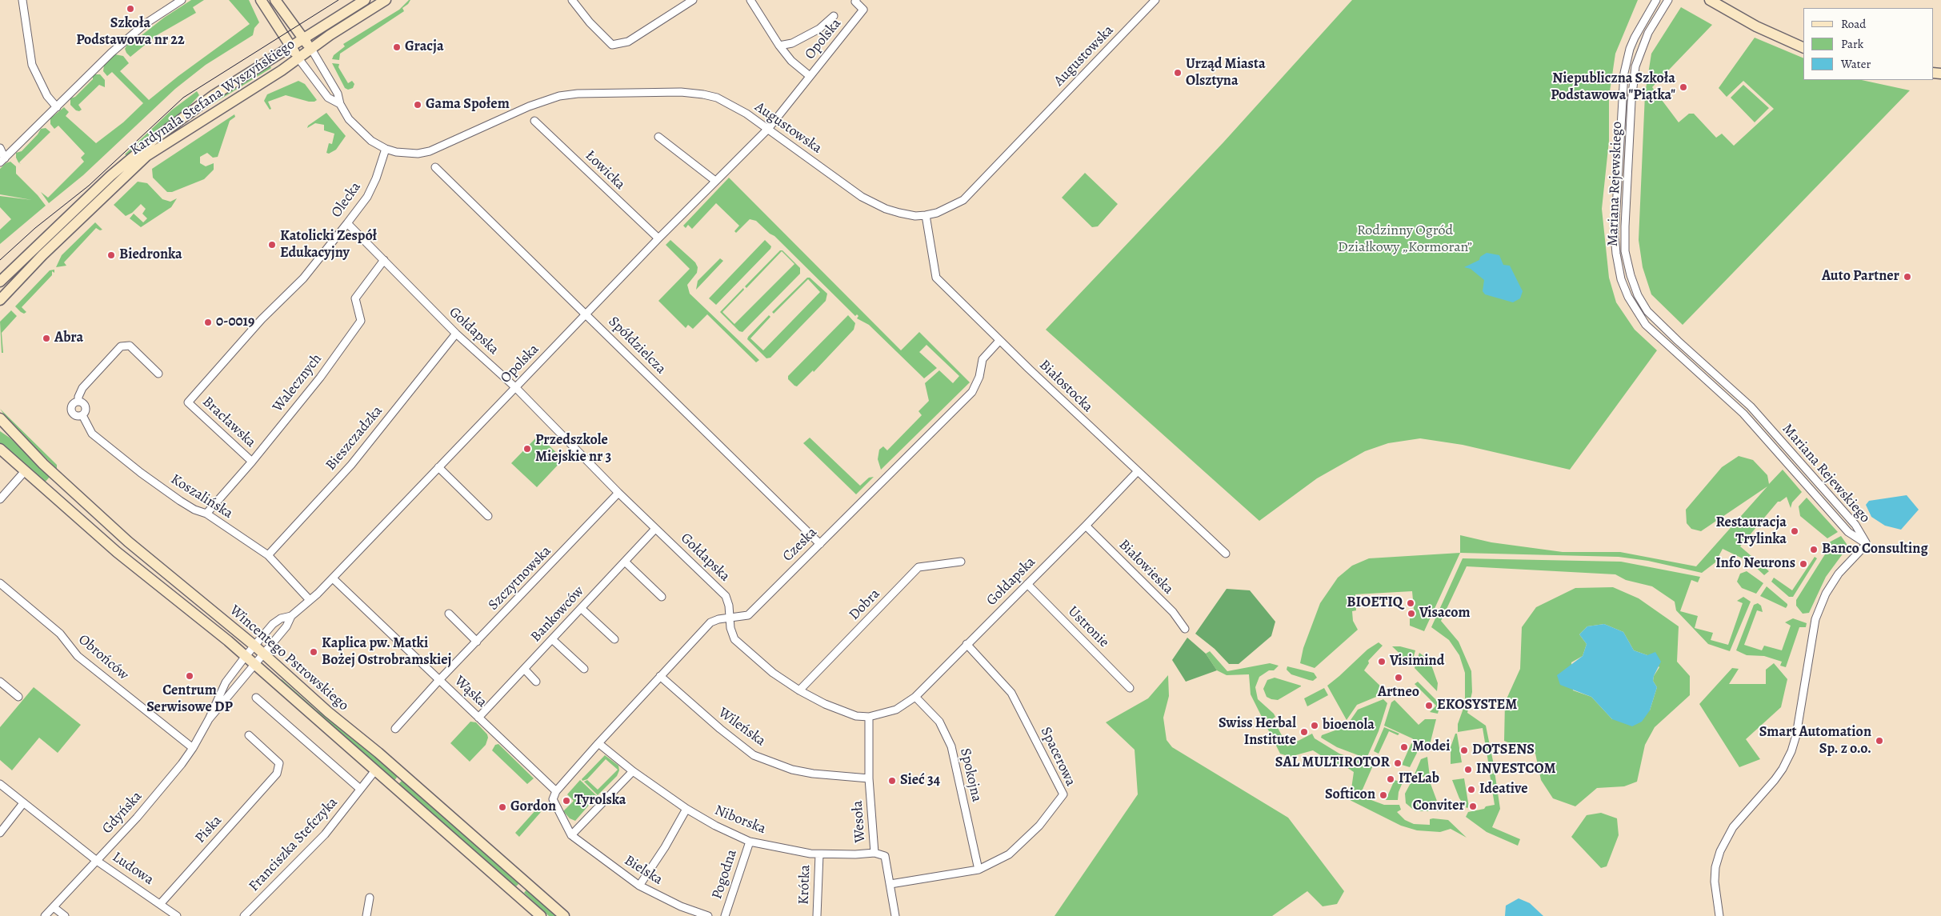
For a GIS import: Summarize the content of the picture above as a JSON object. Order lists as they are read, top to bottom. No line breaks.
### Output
{"streets":{"main road":["Kardynała Stefana Wyszyńskiego","Wincentego Pstrowskiego"],"street":["Opolska","Augustowska","Łowicka","Mariana Rejewskiego","Olecka","Gołdapska","Spółdzielcza","Walecznych","Białostocka","Bracławska","Bieszczadzka","Koszalińska","Czeska","Białowieska","Szczytnowska","Dobra","Bankowców","Ustronie","Obrońców","Wąska","Wileńska","Spacerowa","Spokojna","Gdyńska","Niborska","Wesoła","Piska","Franciszka Stefczyka","Ludowa","Bielska","Pogodna","Krótka"]},"crossings":[["Opolska","Augustowska"],["Opolska","Łowicka"],["Opolska","Gołdapska"],["Opolska","Spółdzielcza"],["Opolska","Koszalińska"],["Opolska","Wincentego Pstrowskiego"],["Opolska","Wąska"],["Opolska","Gdyńska"],["Augustowska","Kardynała Stefana Wyszyńskiego"],["Augustowska","Olecka"],["Augustowska","Białostocka"],["Olecka","Gołdapska"],["Olecka","Bracławska"],["Gołdapska","Walecznych"],["Gołdapska","Białostocka"],["Gołdapska","Bieszczadzka"],["Gołdapska","Czeska"],["Gołdapska","Białowieska"],["Gołdapska","Szczytnowska"],["Gołdapska","Dobra"],["Gołdapska","Bankowców"],["Gołdapska","Ustronie"],["Gołdapska","Spacerowa"],["Gołdapska","Spokojna"],["Gołdapska","Wesoła"],["Spółdzielcza","Czeska"],["Walecznych","Bracławska"],["Walecznych","Koszalińska"],["Białostocka","Czeska"],["Bieszczadzka","Koszalińska"],["Czeska","Wąska"],["Czeska","Wileńska"],["Czeska","Niborska"],["Szczytnowska","Wąska"],["Bankowców","Wąska"],["Obrońców","Gdyńska"],["Wincentego Pstrowskiego","Gdyńska"],["Wincentego Pstrowskiego","Franciszka Stefczyka"],["Wileńska","Wesoła"],["Spacerowa","Spokojna"],["Spacerowa","Wesoła"],["Gdyńska","Ludowa"],["Niborska","Wesoła"],["Niborska","Pogodna"],["Niborska","Krótka"],["Piska","Ludowa"]],"parks":["Rodzinny Ogród Działkowy „Kormoran”"],"places":["Szkoła Podstawowa nr 22","Gracja","Urząd Miasta Olsztyna","Niepubliczna Szkoła Podstawowa \"Piątka\"","Gama Społem","Katolicki Zespół Edukacyjny","Biedronka","Auto Partner","0-0019","Abra","Przedszkole Miejskie nr 3","Restauracja Trylinka","Banco Consulting","Info Neurons","BIOETIQ","Visacom","Kaplica pw. Matki Bożej Ostrobramskiej","Visimind","Centrum Serwisowe DP","Artneo","EKOSYSTEM","bioenola","Swiss Herbal Institute","Smart Automation Sp. z o.o.","Modei","DOTSENS","SAL MULTIROTOR","INVESTCOM","ITeLab","Sieć 34","Ideative","Softicon","Tyrolska","Conviter","Gordon"],"legend":["Road","Park","Water"]}
